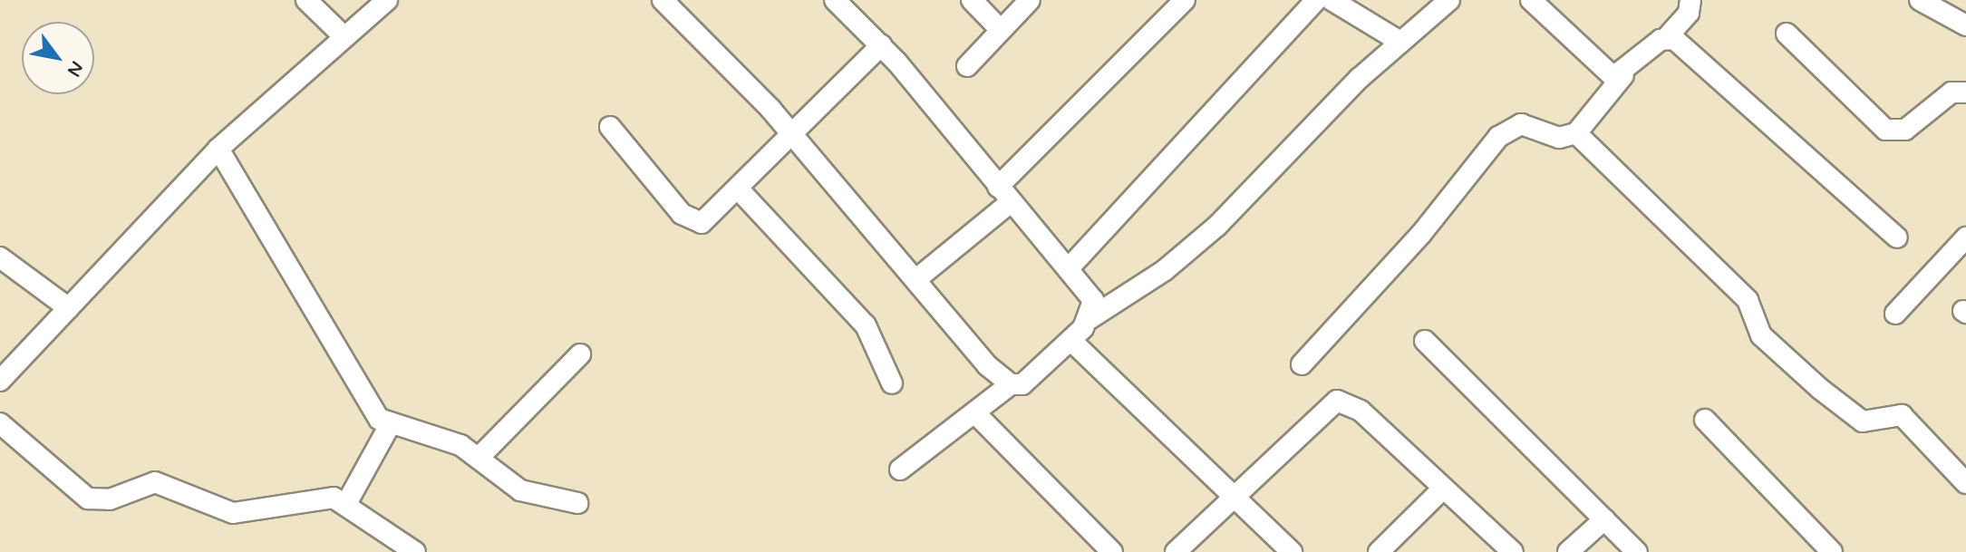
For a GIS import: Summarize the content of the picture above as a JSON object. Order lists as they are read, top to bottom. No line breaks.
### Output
{"north":"bottom right"}
